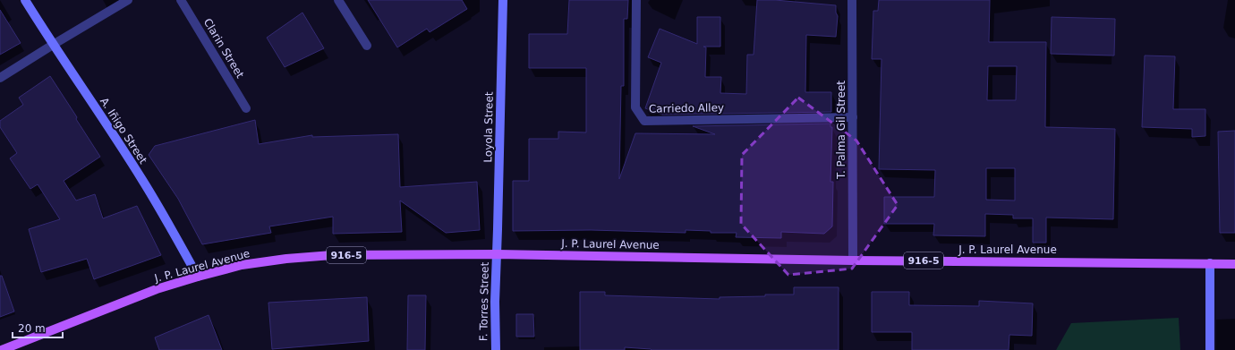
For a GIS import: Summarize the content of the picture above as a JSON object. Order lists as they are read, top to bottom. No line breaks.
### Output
{"streets":{"main road":["J. P. Laurel Avenue","916-5"],"street":["Clarin Street","Carriedo Alley","Loyola Street","T. Palma Gil Street","A. Iñigo Street","F. Torres Street"]},"crossings":[["Carriedo Alley","T. Palma Gil Street"],["Loyola Street","J. P. Laurel Avenue"],["Loyola Street","F. Torres Street"],["T. Palma Gil Street","J. P. Laurel Avenue"],["A. Iñigo Street","J. P. Laurel Avenue"],["J. P. Laurel Avenue","F. Torres Street"]],"scale_bar":"20 m"}
